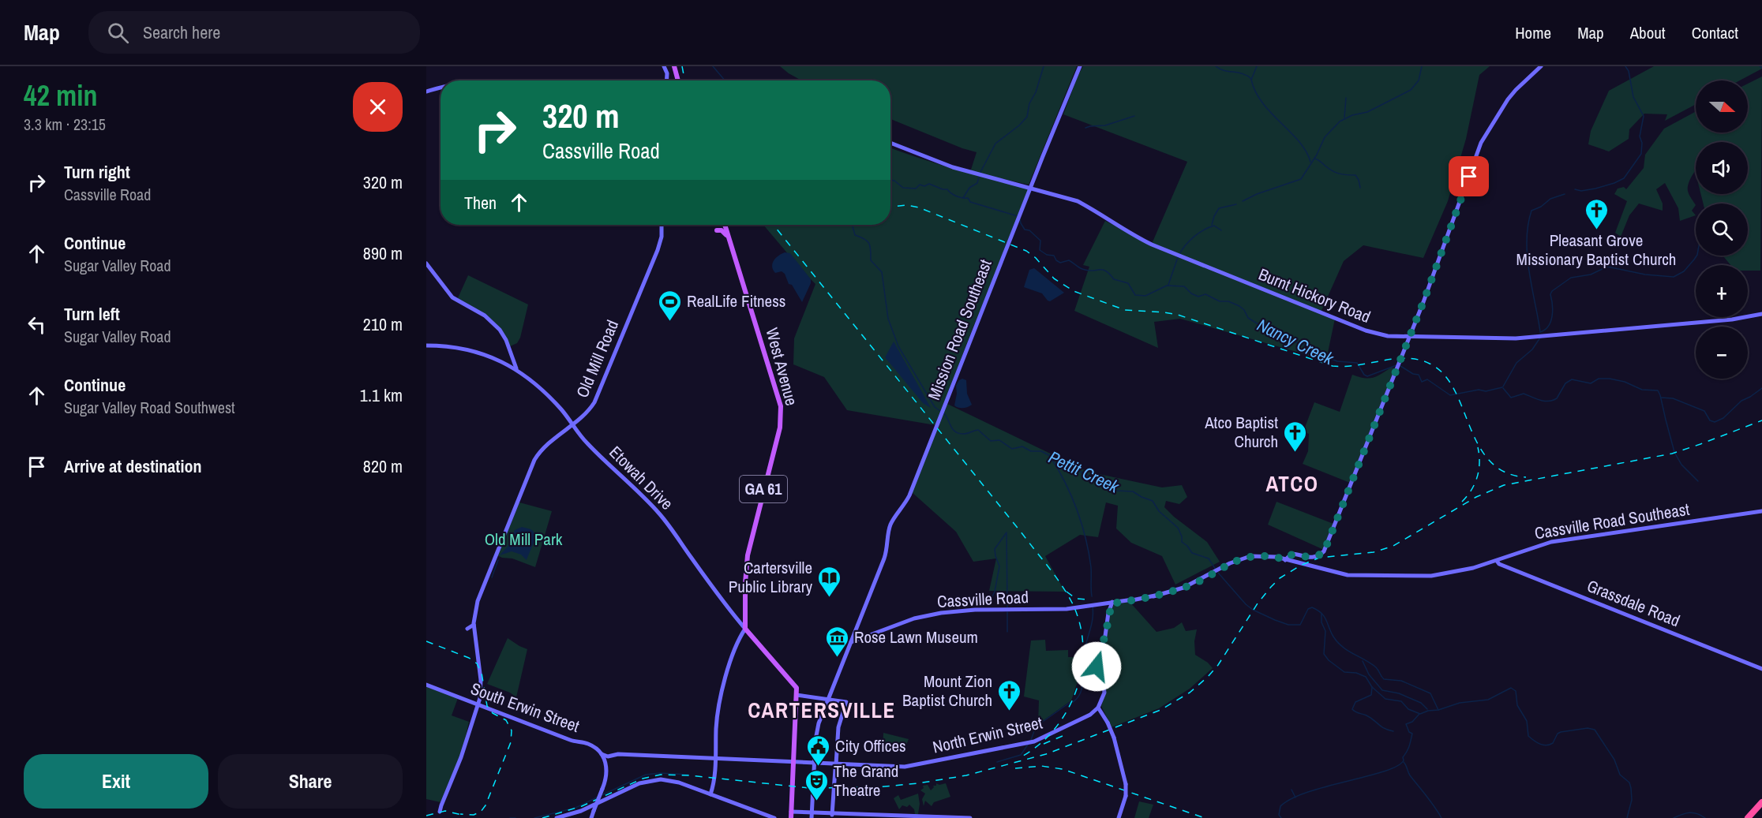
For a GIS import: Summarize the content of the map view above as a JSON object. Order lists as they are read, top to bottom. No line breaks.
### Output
{"streets":{"main road":["West Avenue","Etowah Drive","GA 61"],"street":["Burnt Hickory Road","Mission Road Southeast","Old Mill Road","Cassville Road Southeast","Cassville Road","Grassdale Road","South Erwin Street","North Erwin Street"]},"crossings":[["Burnt Hickory Road","Mission Road Southeast"],["Mission Road Southeast","Cassville Road"],["Mission Road Southeast","North Erwin Street"],["Old Mill Road","Etowah Drive"],["Old Mill Road","South Erwin Street"],["West Avenue","Etowah Drive"],["Cassville Road Southeast","Cassville Road"],["Cassville Road Southeast","Grassdale Road"]],"districts":["ATCO","CARTERSVILLE"],"water":["Nancy Creek","Pettit Creek"],"parks":["Old Mill Park"],"places":{"church":["Pleasant Grove Missionary Baptist Church","Atco Baptist Church","Mount Zion Baptist Church"],"sports":["RealLife Fitness"],"library":["Cartersville Public Library"],"museum":["Rose Lawn Museum"],"public building":["City Offices"],"theatre":["The Grand Theatre"]},"north":"right","page":{"header":"Map","search":"Search here","nav":["Home","Map","About","Contact"],"heading":["42 min","3.3 km · 23:15"],"map_buttons":["+","−"],"turn":["320 m","Cassville Road"],"list":[{"name":"Turn right","note":"Cassville Road","value":"320 m"},{"name":"Continue","note":"Sugar Valley Road","value":"890 m"},{"name":"Turn left","note":"Sugar Valley Road","value":"210 m"},{"name":"Continue","note":"Sugar Valley Road Southwest","value":"1.1 km"},{"name":"Arrive at destination","value":"820 m"}],"then":"Then","buttons":["Exit","Share"]}}
